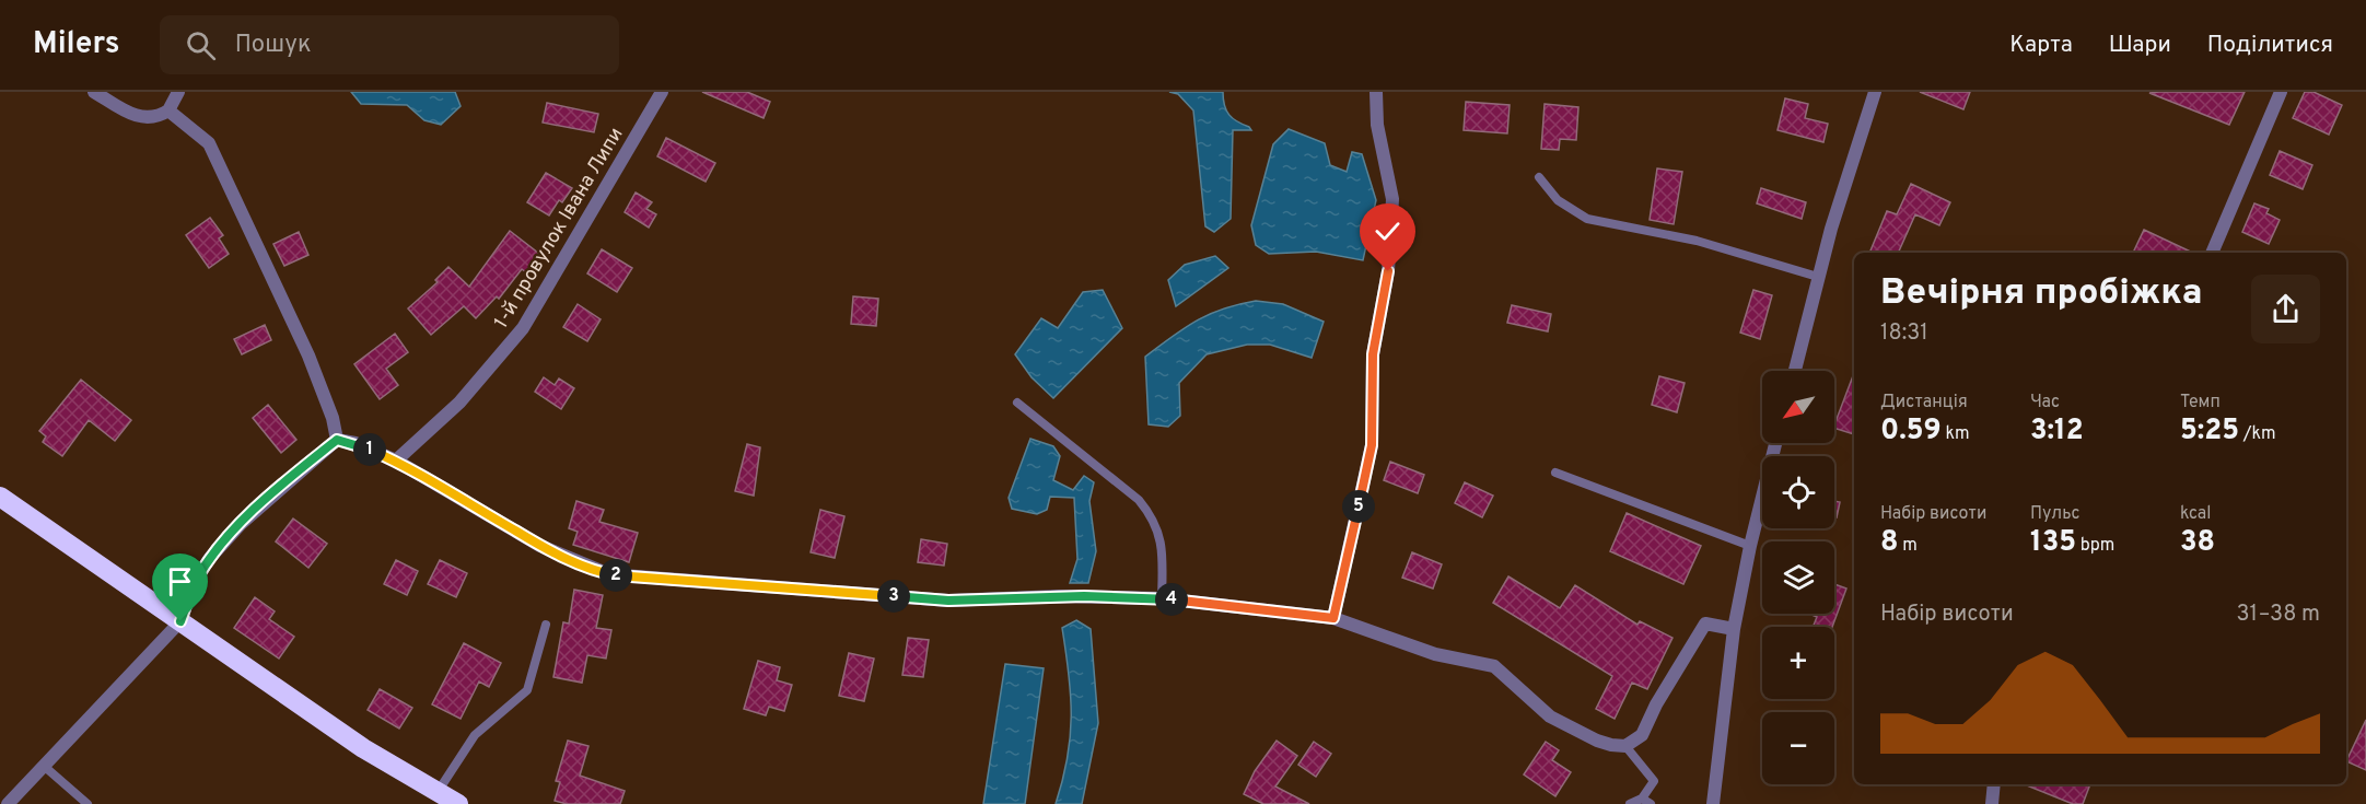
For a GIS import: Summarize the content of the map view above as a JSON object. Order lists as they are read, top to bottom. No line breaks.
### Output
{"streets":{"street":["1-й провулок Івана Липи"]},"north":"bottom left","page":{"header":"Milers","search":"Пошук","nav":["Карта","Шари","Поділитися"],"heading":["Вечірня пробіжка","18:31"],"stats":[["Дистанція","0.59 km"],["Час","3:12"],["Темп","5:25 /km"],["Набір висоти","8 m"],["Пульс","135 bpm"],["kcal","38"]],"map_buttons":["+","−"],"pins":["1","5","2","3","4"],"chart":["Набір висоти","31–38 m"]}}
